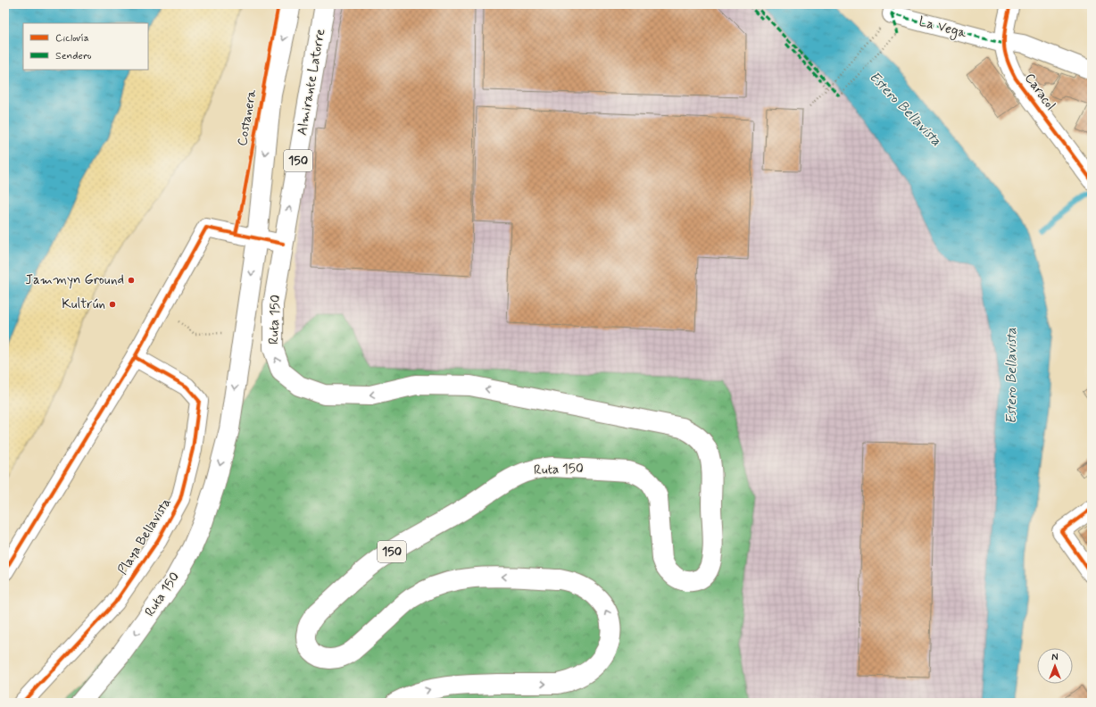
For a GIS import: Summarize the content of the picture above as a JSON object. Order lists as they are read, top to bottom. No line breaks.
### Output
{"streets":{"main road":["Almirante Latorre","150","Ruta 150"],"street":["La Vega","Caracol","Playa Bellavista"],"cycle path":["Costanera"]},"crossings":[["La Vega","Caracol"],["Almirante Latorre","Ruta 150"],["150","Ruta 150"]],"water":["Estero Bellavista"],"places":["Jammyn Ground","Kultrún"],"legend":["Ciclovía","Sendero"],"north":"top"}
